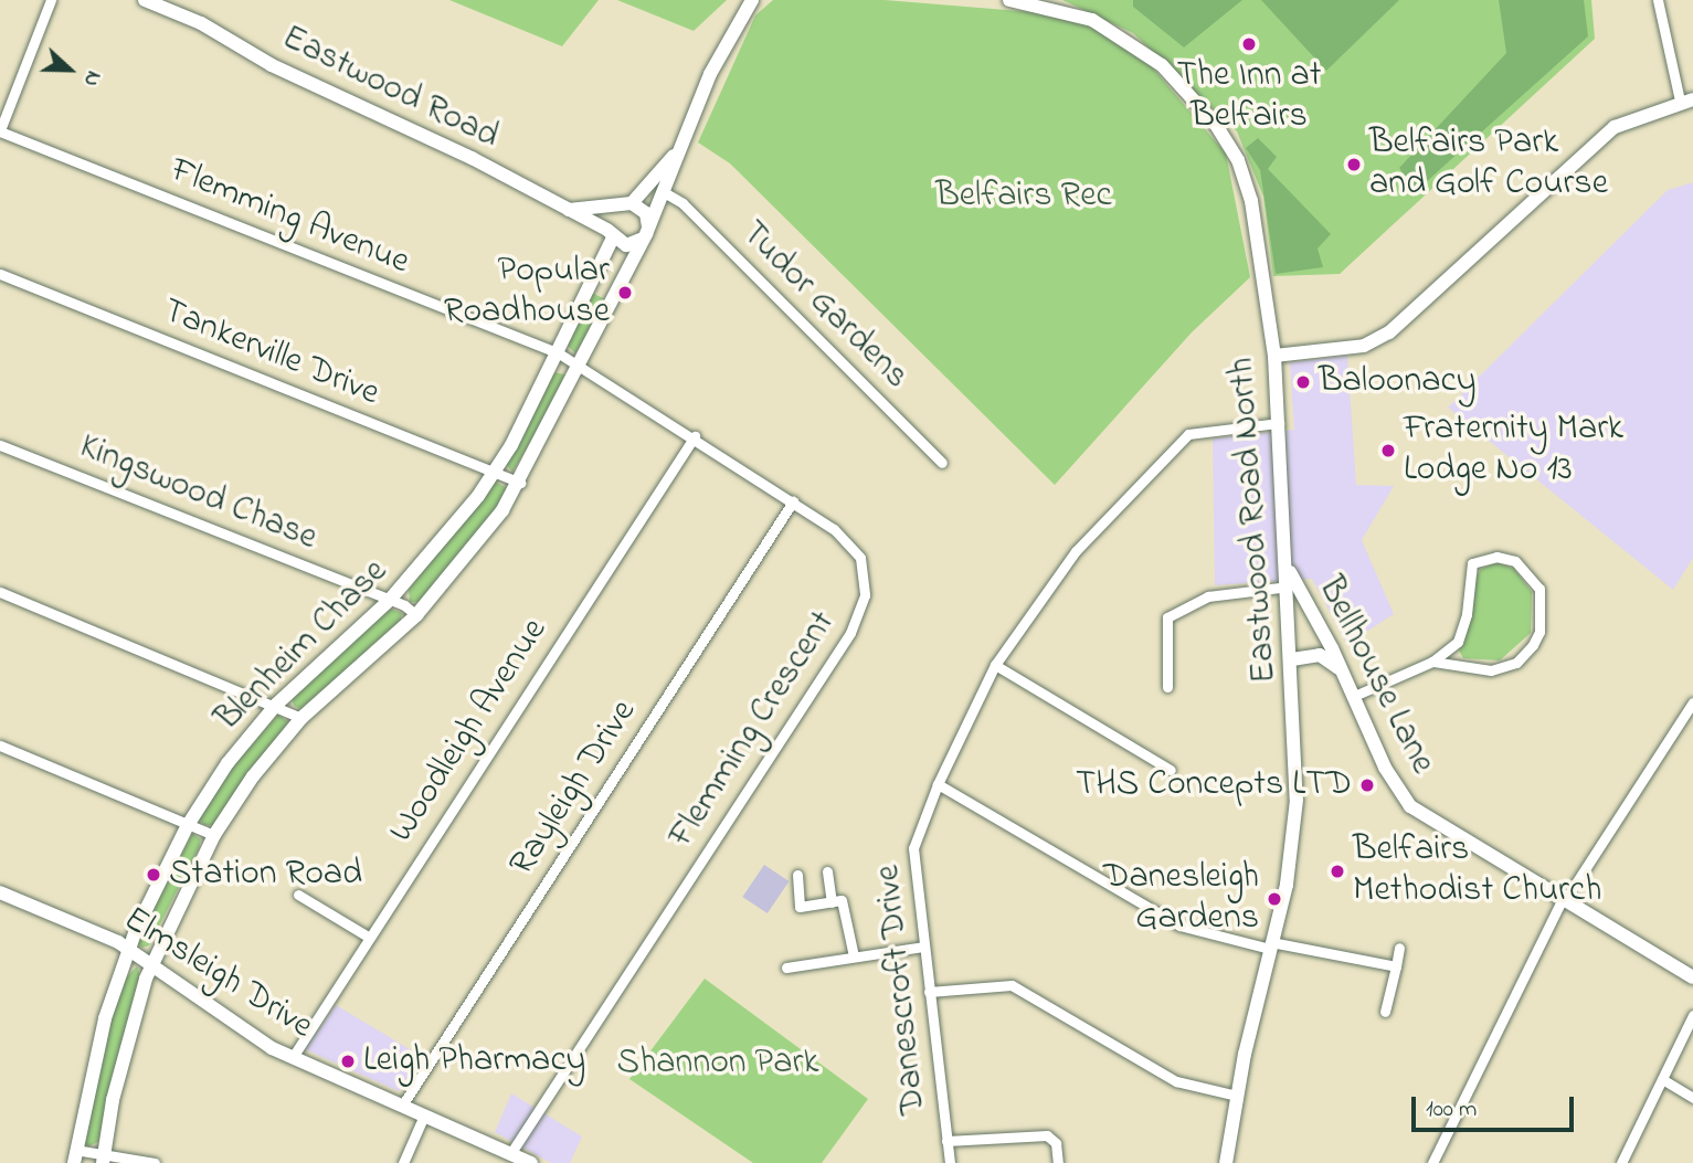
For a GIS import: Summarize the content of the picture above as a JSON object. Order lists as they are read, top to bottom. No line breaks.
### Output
{"streets":{"street":["Eastwood Road","Flemming Avenue","Tudor Gardens","Tankerville Drive","Kingswood Chase","Eastwood Road North","Blenheim Chase","Bellhouse Lane","Flemming Crescent","Woodleigh Avenue","Rayleigh Drive","Elmsleigh Drive","Danescroft Drive"]},"crossings":[["Eastwood Road","Blenheim Chase"],["Flemming Avenue","Blenheim Chase"],["Flemming Avenue","Flemming Crescent"],["Tankerville Drive","Blenheim Chase"],["Kingswood Chase","Blenheim Chase"],["Eastwood Road North","Bellhouse Lane"],["Eastwood Road North","Danescroft Drive"],["Blenheim Chase","Flemming Crescent"],["Blenheim Chase","Elmsleigh Drive"],["Flemming Crescent","Woodleigh Avenue"],["Flemming Crescent","Rayleigh Drive"],["Flemming Crescent","Elmsleigh Drive"],["Woodleigh Avenue","Elmsleigh Drive"],["Rayleigh Drive","Elmsleigh Drive"]],"parks":["Belfairs Rec","Shannon Park"],"places":["The Inn at Belfairs","Belfairs Park and Golf Course","Popular Roadhouse","Baloonacy","Fraternity Mark Lodge No 13","THS Concepts LTD","Belfairs Methodist Church","Station Road","Danesleigh Gardens","Leigh Pharmacy"],"scale_bar":"100 m","north":"right"}
